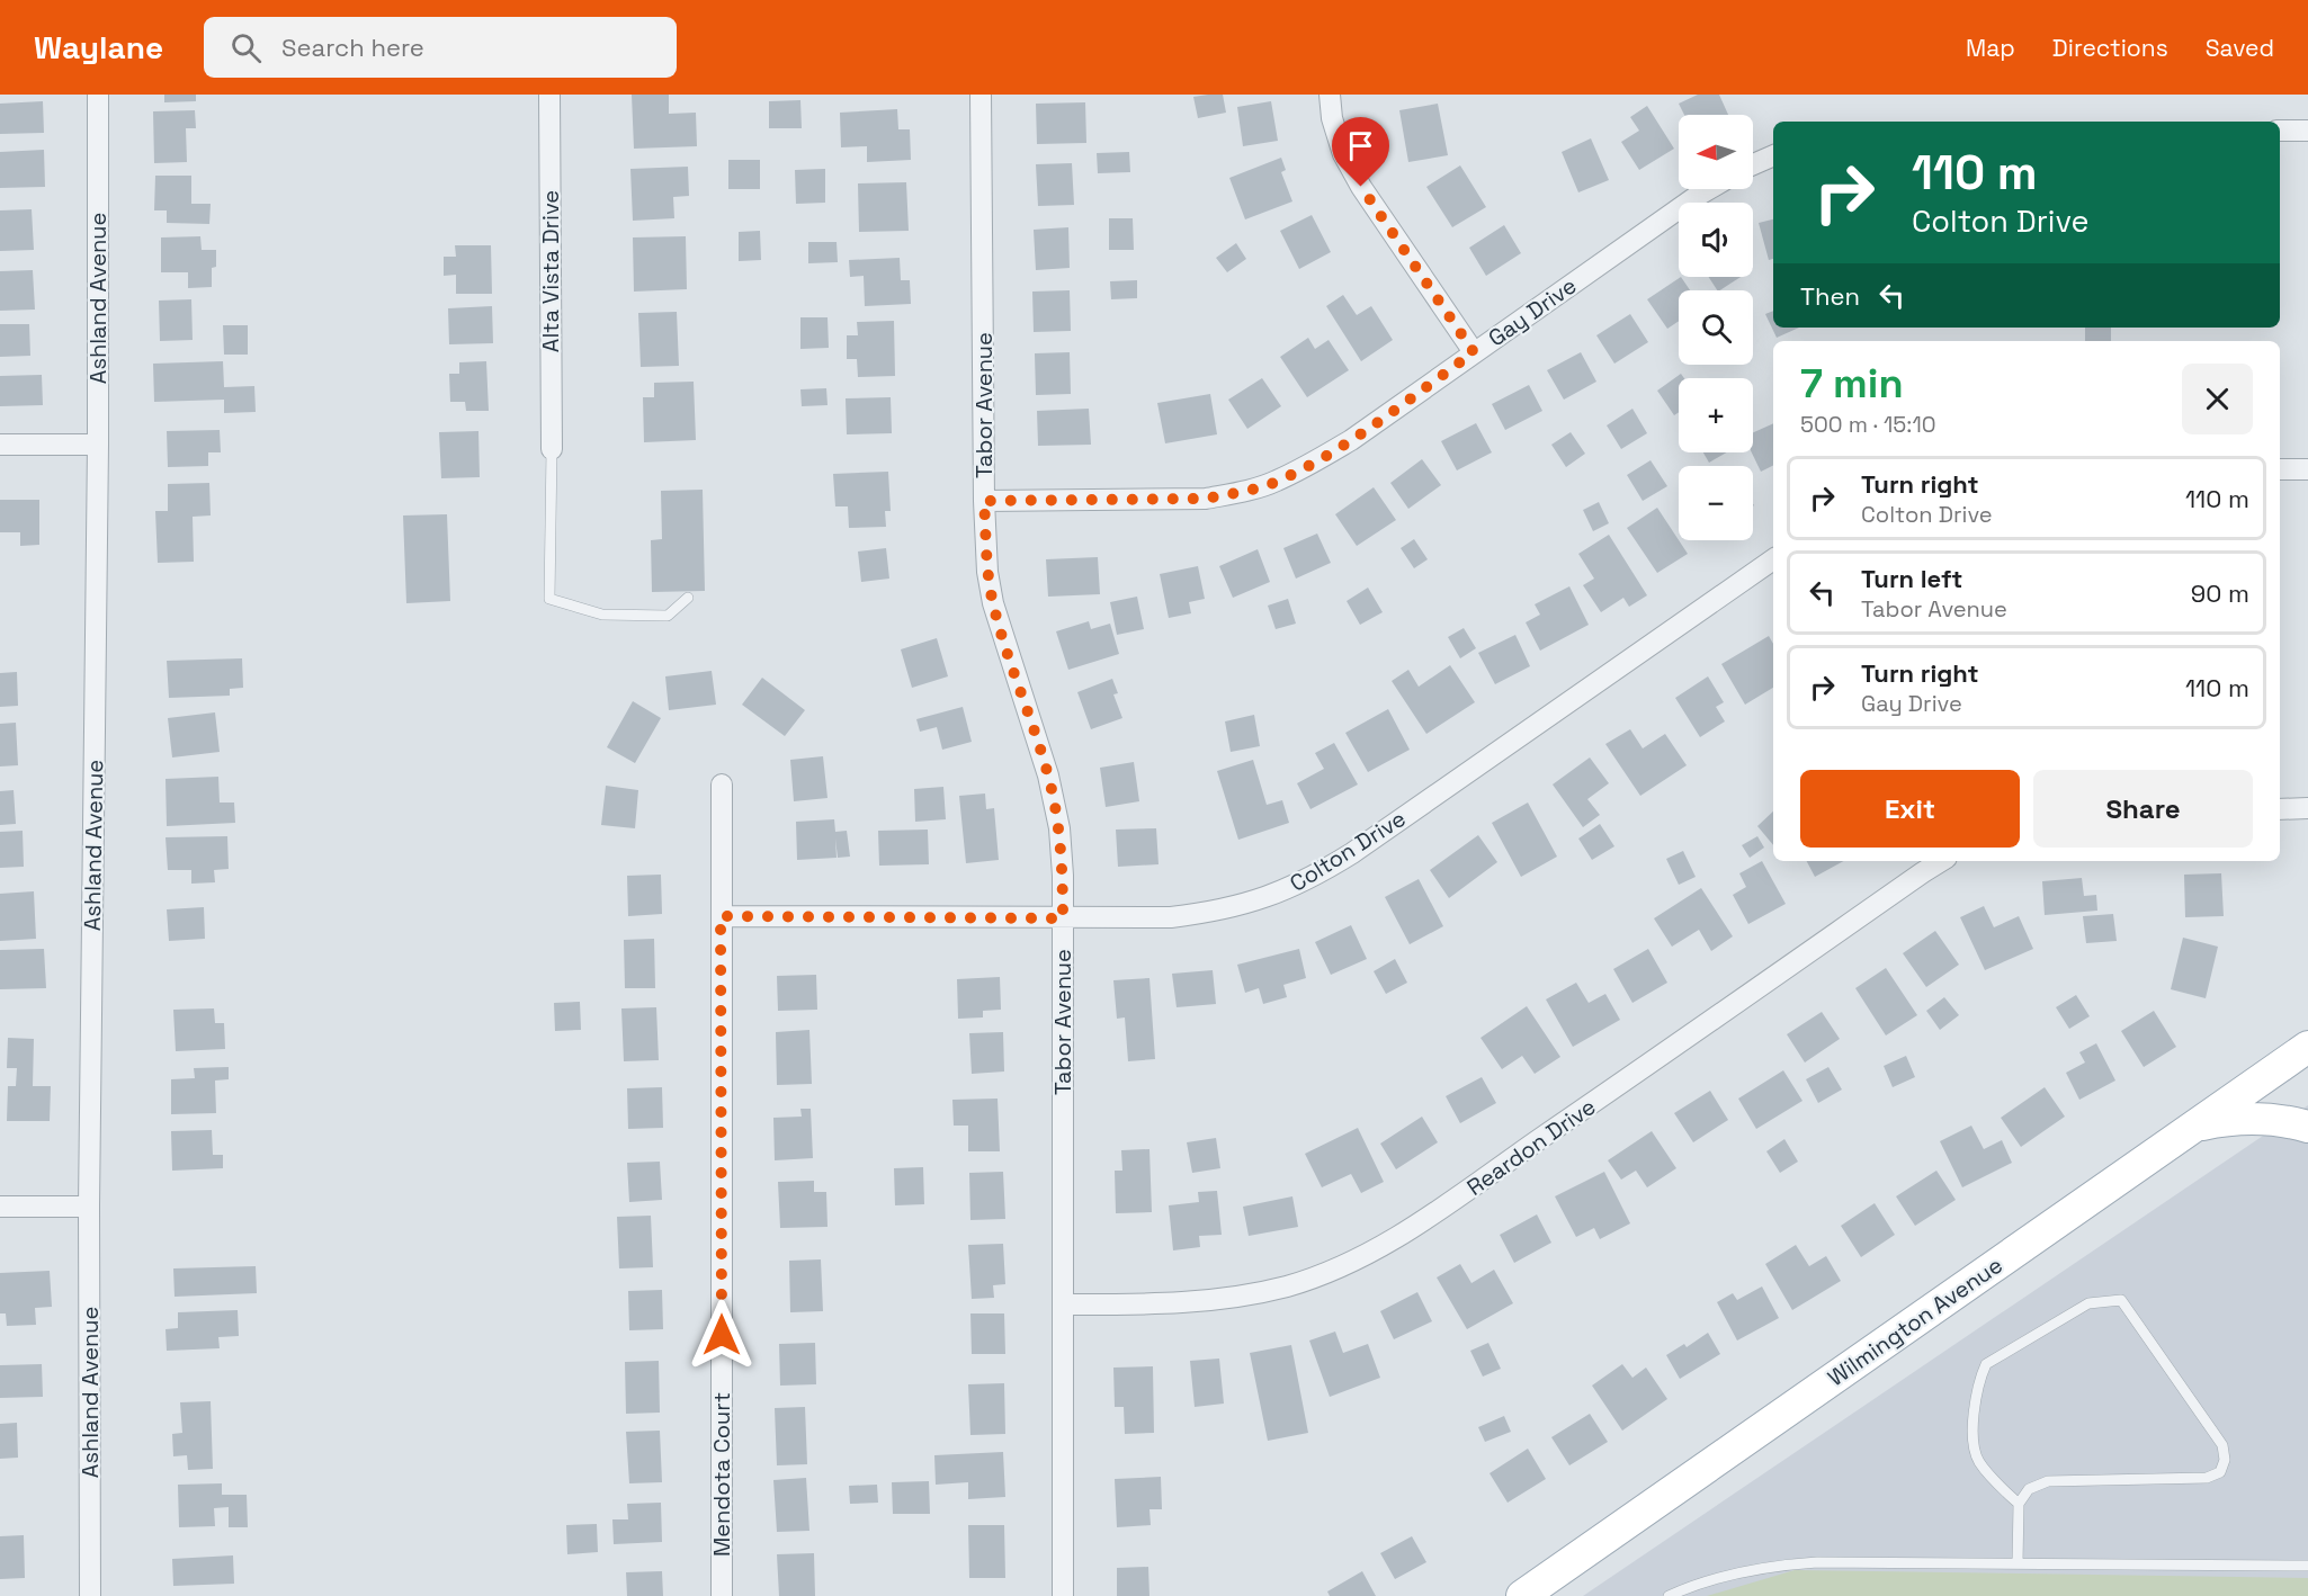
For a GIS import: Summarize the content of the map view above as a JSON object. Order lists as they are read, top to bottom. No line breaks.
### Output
{"streets":{"main road":["Wilmington Avenue"],"street":["Alta Vista Drive","Ashland Avenue","Gay Drive","Tabor Avenue","Colton Drive","Reardon Drive","Mendota Court"]},"crossings":[["Gay Drive","Tabor Avenue"],["Tabor Avenue","Colton Drive"],["Tabor Avenue","Reardon Drive"],["Colton Drive","Mendota Court"]],"north":"left","page":{"header":"Waylane","search":"Search here","nav":["Map","Directions","Saved"],"map_buttons":["+","−"],"turn":["110 m","Colton Drive"],"then":"Then","heading":["7 min","500 m · 15:10"],"list":[{"name":"Turn right","note":"Colton Drive","value":"110 m"},{"name":"Turn left","note":"Tabor Avenue","value":"90 m"},{"name":"Turn right","note":"Gay Drive","value":"110 m"}],"buttons":["Exit","Share"]}}
